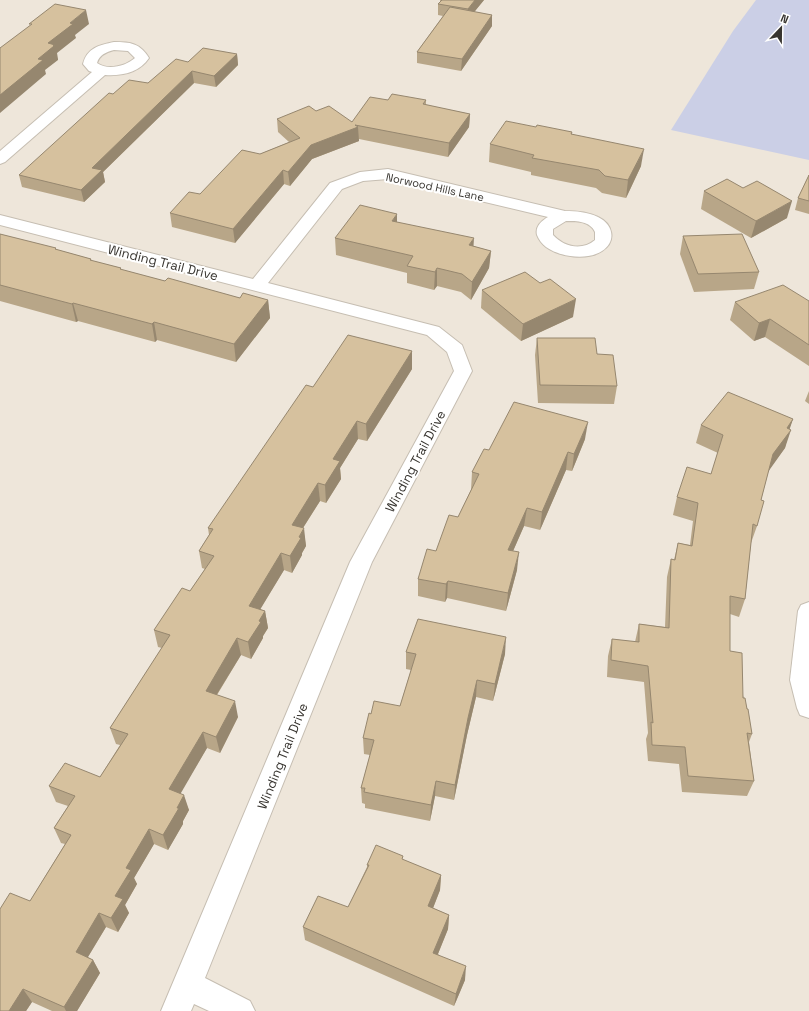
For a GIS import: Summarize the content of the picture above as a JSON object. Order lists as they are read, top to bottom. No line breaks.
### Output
{"streets":{"street":["Norwood Hills Lane","Winding Trail Drive"]},"crossings":[["Norwood Hills Lane","Winding Trail Drive"]],"north":"top"}
